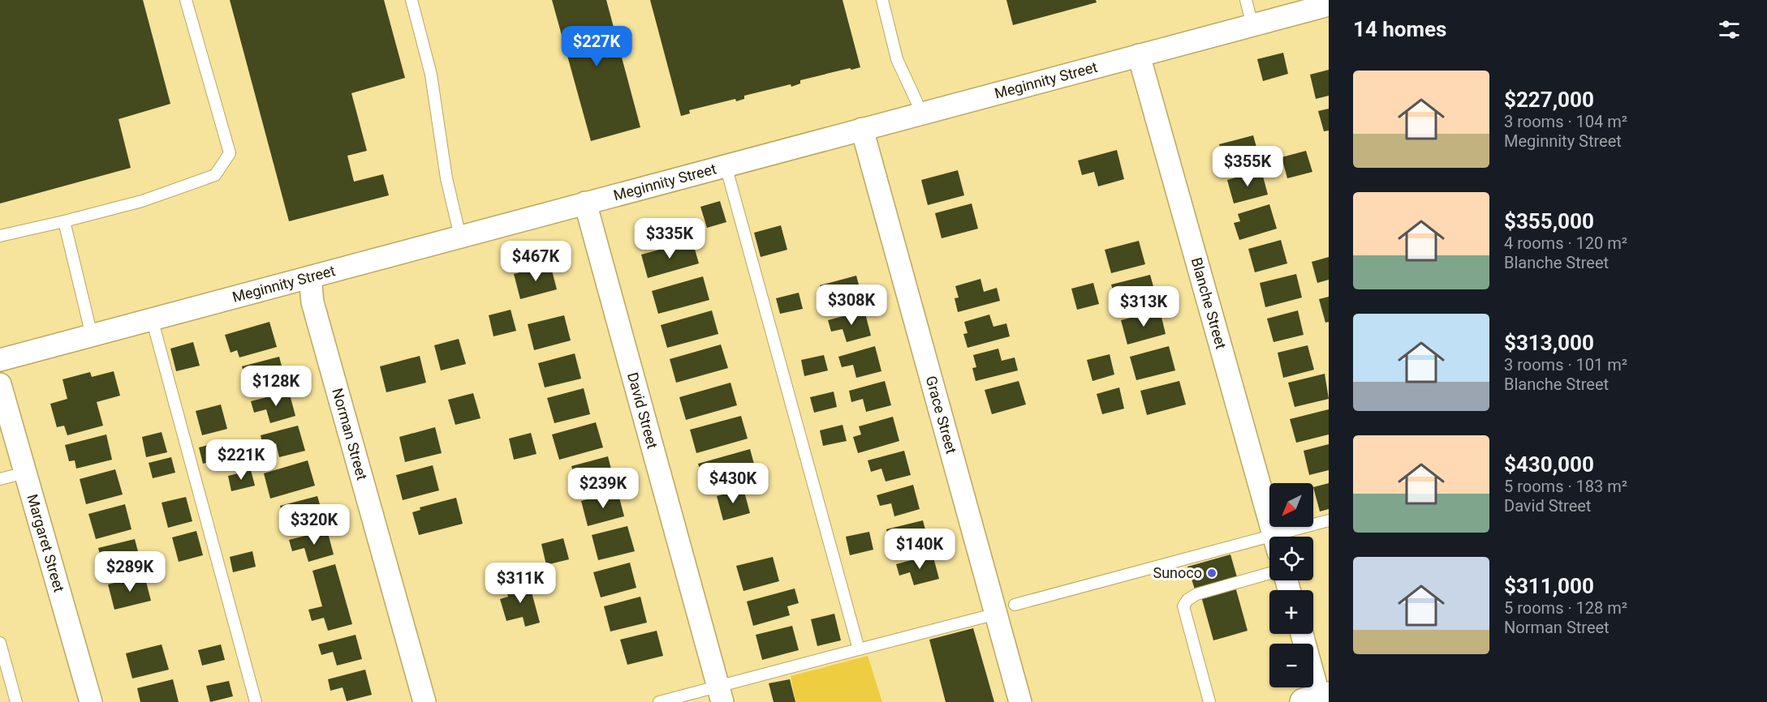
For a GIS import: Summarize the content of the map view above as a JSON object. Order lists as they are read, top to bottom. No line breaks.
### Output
{"streets":{"street":["Meginnity Street","Blanche Street","David Street","Grace Street","Norman Street","Margaret Street"]},"crossings":[["Meginnity Street","Blanche Street"],["Meginnity Street","David Street"],["Meginnity Street","Grace Street"],["Meginnity Street","Norman Street"]],"places":["Sunoco"],"north":"bottom left","page":{"heading":"14 homes","price":["$227K","$355K","$335K","$467K","$308K","$313K","$128K","$221K","$430K","$239K","$320K","$140K","$289K","$311K"],"list":[{"name":"$227,000","note":"3 rooms · 104 m² · Meginnity Street"},{"name":"$355,000","note":"4 rooms · 120 m² · Blanche Street"},{"name":"$313,000","note":"3 rooms · 101 m² · Blanche Street"},{"name":"$430,000","note":"5 rooms · 183 m² · David Street"},{"name":"$311,000","note":"5 rooms · 128 m² · Norman Street"}],"map_buttons":["+","−"]}}
